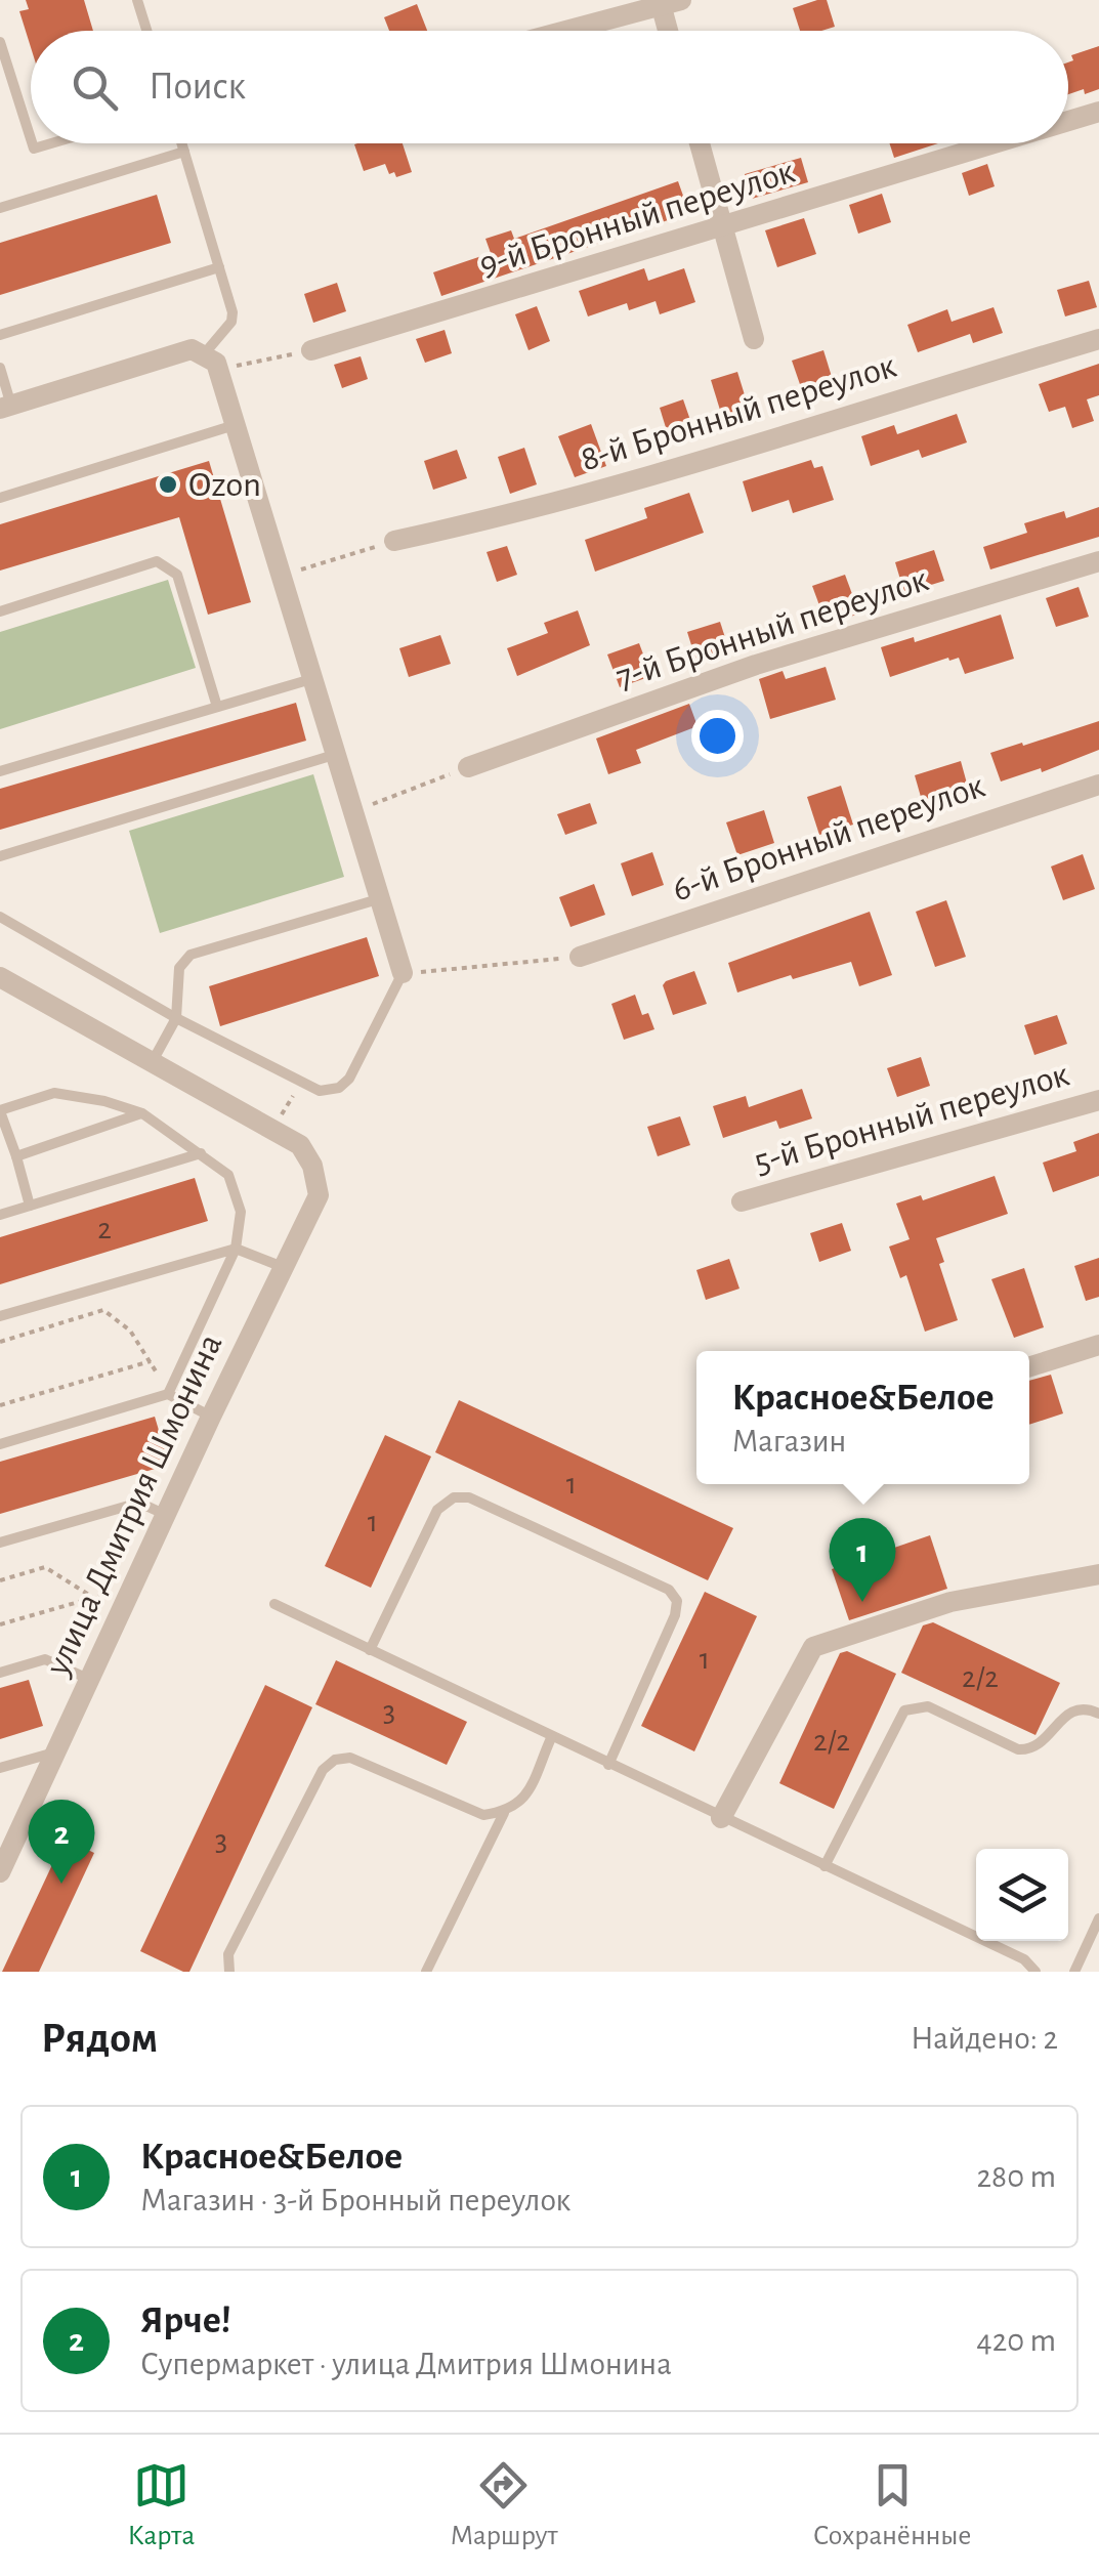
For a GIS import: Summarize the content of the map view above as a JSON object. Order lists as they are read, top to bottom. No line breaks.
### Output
{"streets":{"street":["9-й Бронный переулок","8-й Бронный переулок","7-й Бронный переулок","6-й Бронный переулок","5-й Бронный переулок","улица Дмитрия Шмонина"]},"places":["Ozon"],"house_numbers":["2","1","1","1","2/2","3","2/2","3"],"page":{"search":"Поиск","popup":["Красное&Белое","Магазин"],"pins":["1","2"],"heading":["Рядом","Найдено: 2"],"list":[{"mark":"1","name":"Красное&Белое","note":"Магазин · 3-й Бронный переулок","value":"280 m"},{"mark":"2","name":"Ярче!","note":"Супермаркет · улица Дмитрия Шмонина","value":"420 m"}],"nav":["Карта","Маршрут","Сохранённые"]}}
